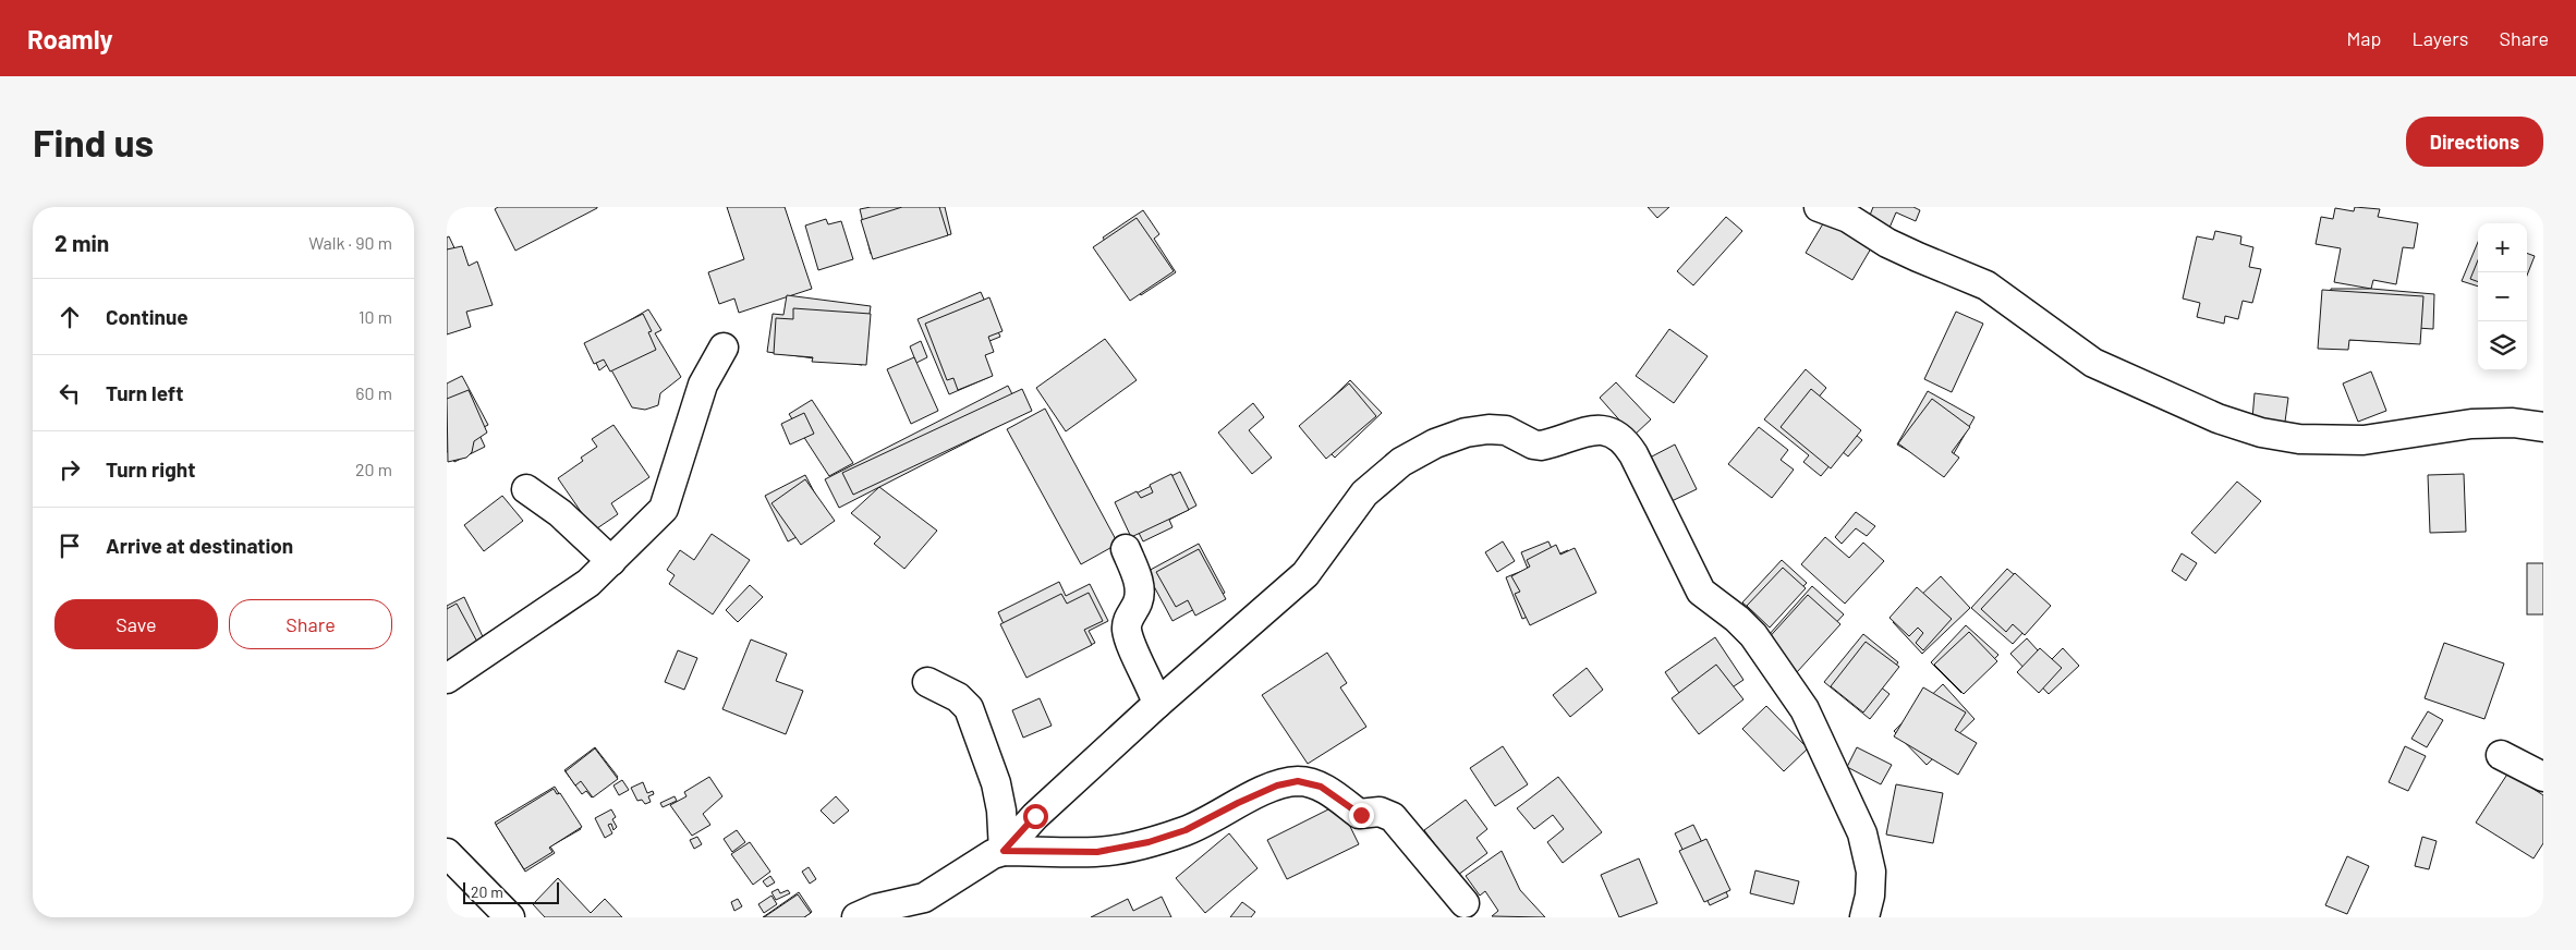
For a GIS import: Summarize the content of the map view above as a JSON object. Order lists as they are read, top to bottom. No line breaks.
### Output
{"scale_bar":"20 m","page":{"header":"Roamly","nav":["Map","Layers","Share"],"buttons":["Directions",["Save","Share"]],"title":"Find us","heading":["2 min","Walk · 90 m"],"map_buttons":["+","−"],"list":[["Continue","10 m"],["Turn left","60 m"],["Turn right","20 m"],"Arrive at destination"],"scale":"20 m"}}
